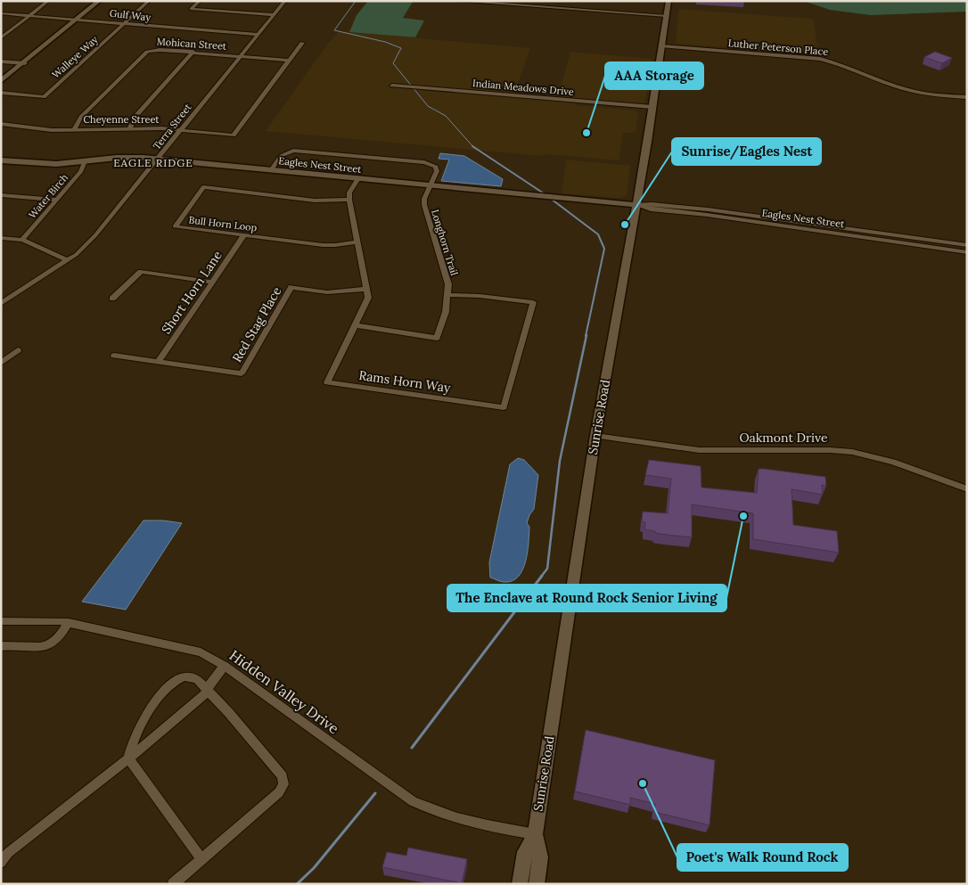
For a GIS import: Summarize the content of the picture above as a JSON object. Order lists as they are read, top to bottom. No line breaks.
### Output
{"streets":{"main road":["Eagles Nest Street","Sunrise Road"],"street":["Gulf Way","Mohican Street","Luther Peterson Place","Walleye Way","Indian Meadows Drive","Cheyenne Street","Terra Street","Water Birch","Bull Horn Loop","Longhorn Trail","Short Horn Lane","Red Stag Place","Rams Horn Way","Oakmont Drive","Hidden Valley Drive"]},"crossings":[["Gulf Way","Walleye Way"],["Gulf Way","Terra Street"],["Mohican Street","Cheyenne Street"],["Mohican Street","Terra Street"],["Luther Peterson Place","Sunrise Road"],["Indian Meadows Drive","Sunrise Road"],["Cheyenne Street","Terra Street"],["Terra Street","Eagles Nest Street"],["Eagles Nest Street","Water Birch"],["Eagles Nest Street","Longhorn Trail"],["Eagles Nest Street","Sunrise Road"],["Bull Horn Loop","Short Horn Lane"],["Bull Horn Loop","Rams Horn Way"],["Longhorn Trail","Rams Horn Way"],["Short Horn Lane","Red Stag Place"],["Red Stag Place","Rams Horn Way"],["Sunrise Road","Oakmont Drive"],["Sunrise Road","Hidden Valley Drive"]],"districts":["EAGLE RIDGE"],"places":["AAA Storage","Sunrise/Eagles Nest","The Enclave at Round Rock Senior Living","Poet's Walk Round Rock"]}
